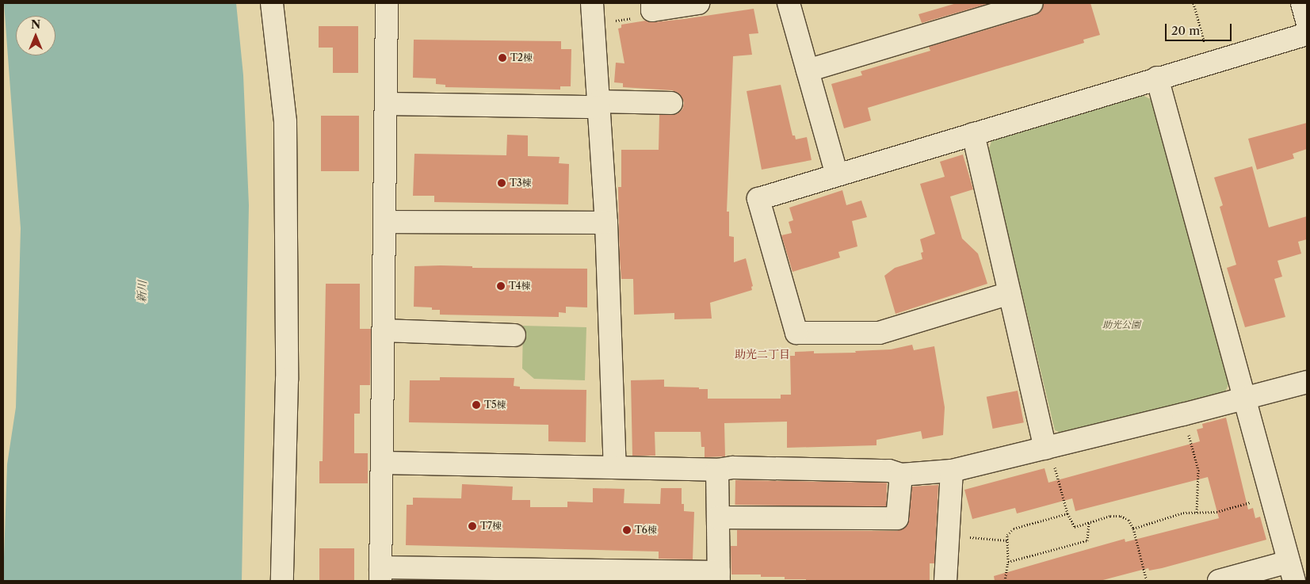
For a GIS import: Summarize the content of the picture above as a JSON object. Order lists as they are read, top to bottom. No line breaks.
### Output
{"districts":["助光二丁目"],"water":["新川"],"parks":["助光公園"],"places":["T2棟","T3棟","T4棟","T5棟","T7棟","T6棟"],"scale_bar":"20 m","north":"top"}
